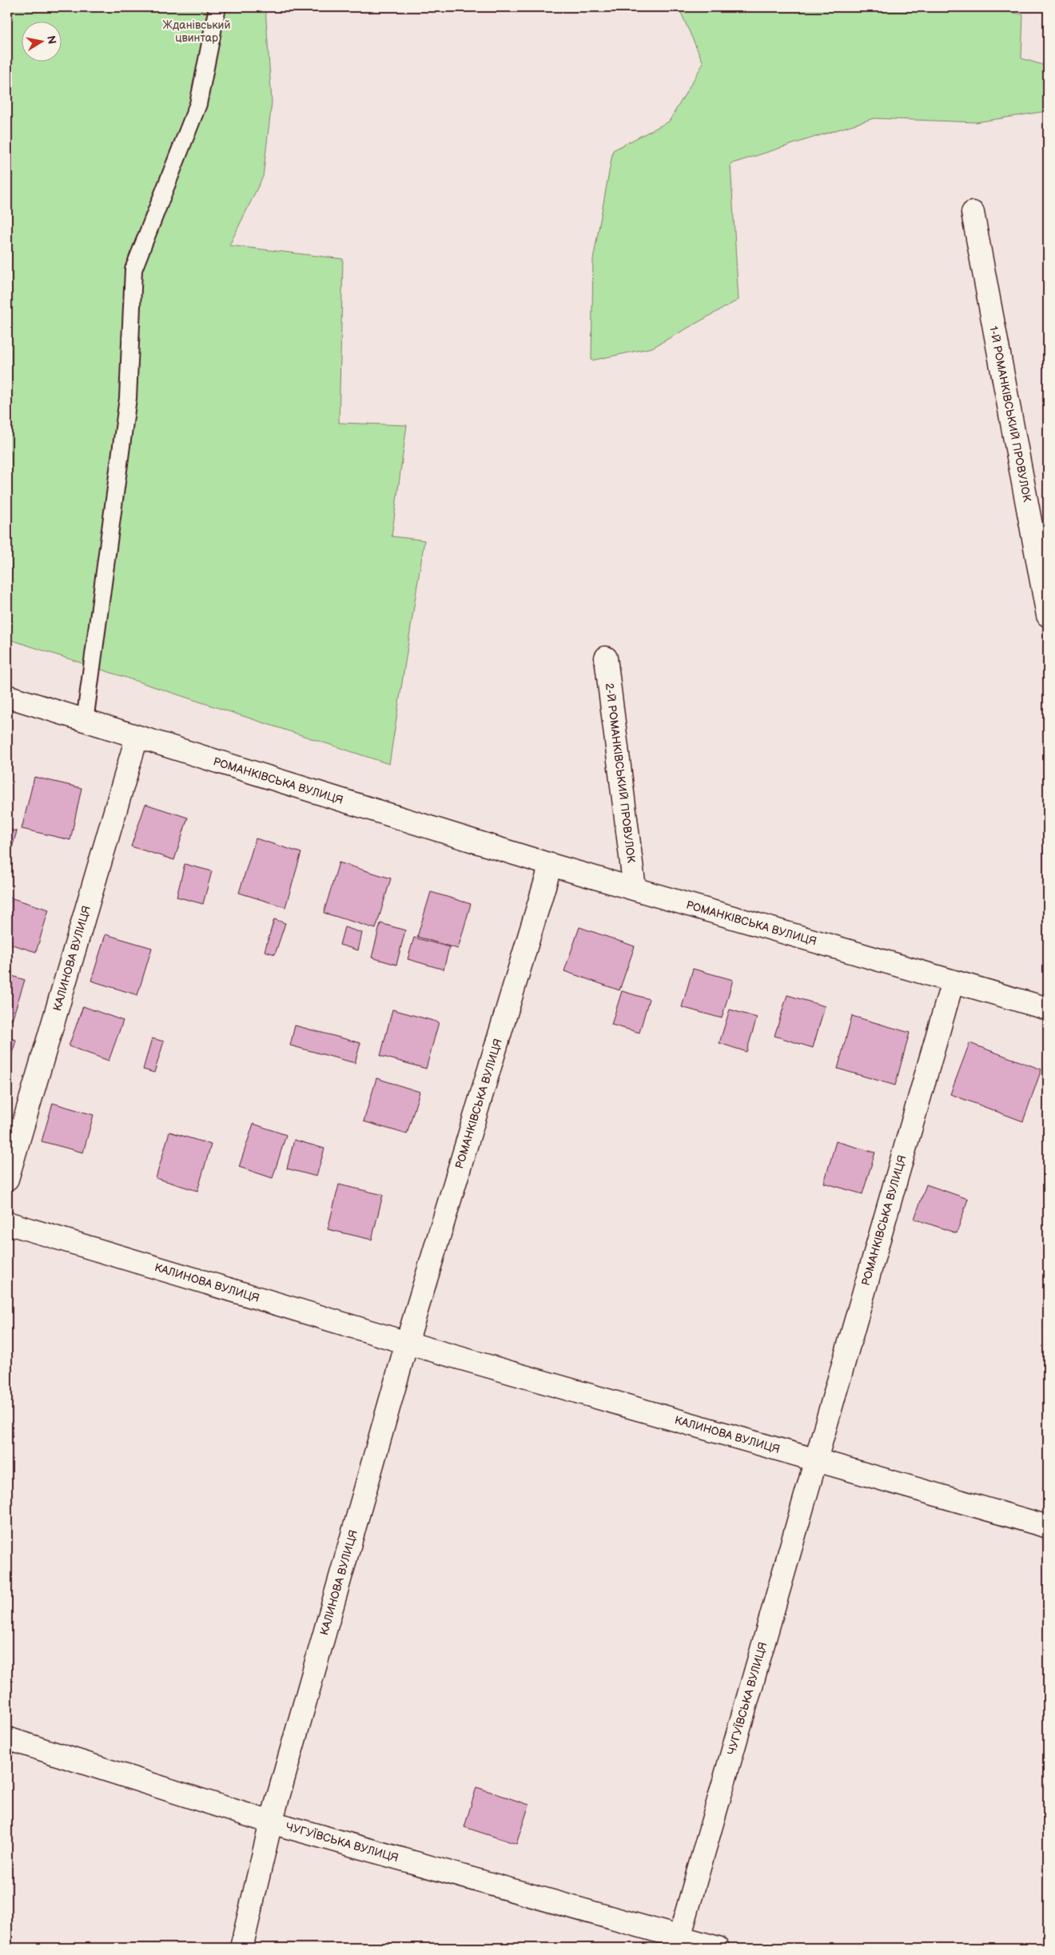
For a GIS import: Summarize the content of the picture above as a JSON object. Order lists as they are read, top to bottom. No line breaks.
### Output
{"streets":{"street":["1-Й РОМАНКІВСЬКИЙ ПРОВУЛОК","2-Й РОМАНКІВСЬКИЙ ПРОВУЛОК","РОМАНКІВСЬКА ВУЛИЦЯ","КАЛИНОВА ВУЛИЦЯ","ЧУГУЇВСЬКА ВУЛИЦЯ"]},"crossings":[["2-Й РОМАНКІВСЬКИЙ ПРОВУЛОК","РОМАНКІВСЬКА ВУЛИЦЯ"],["РОМАНКІВСЬКА ВУЛИЦЯ","КАЛИНОВА ВУЛИЦЯ"],["РОМАНКІВСЬКА ВУЛИЦЯ","ЧУГУЇВСЬКА ВУЛИЦЯ"],["КАЛИНОВА ВУЛИЦЯ","ЧУГУЇВСЬКА ВУЛИЦЯ"]],"parks":["Жданівський цвинтар"],"north":"right"}
